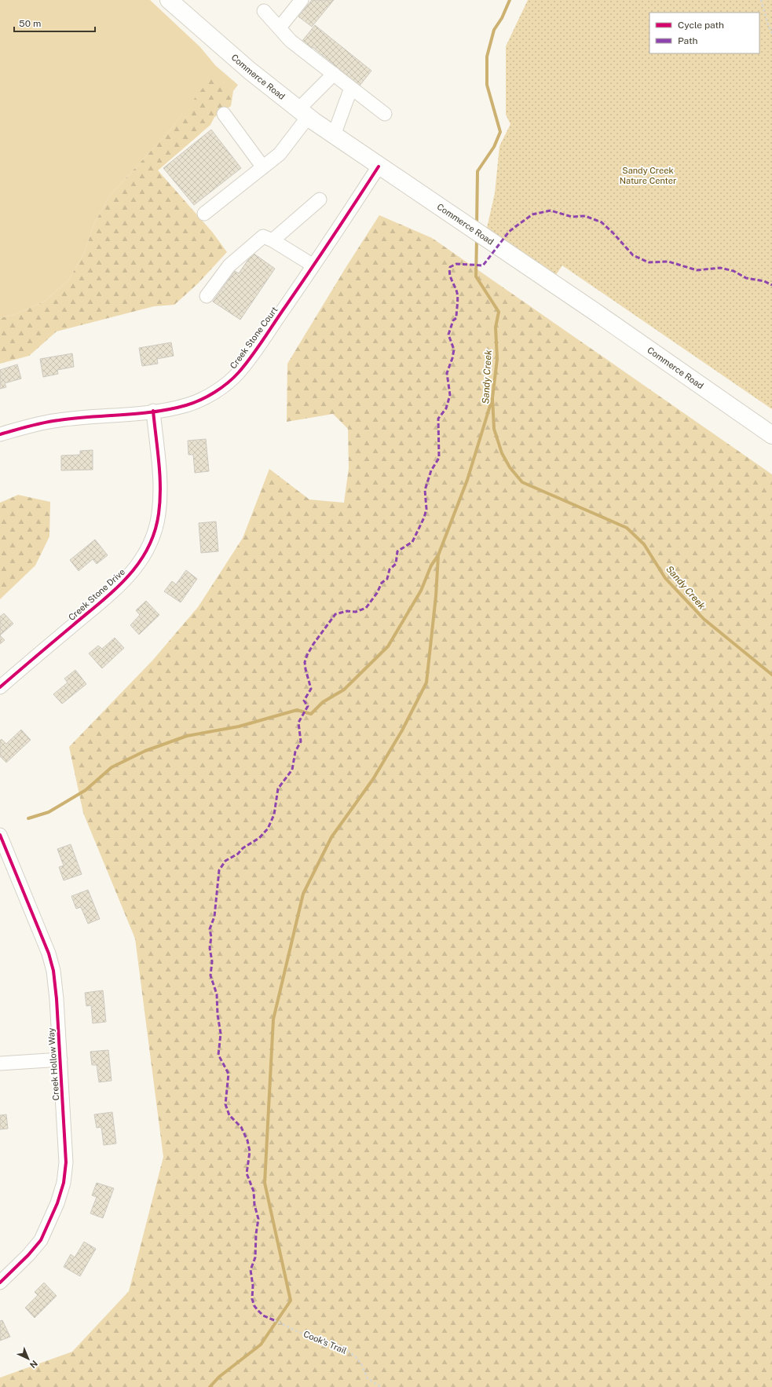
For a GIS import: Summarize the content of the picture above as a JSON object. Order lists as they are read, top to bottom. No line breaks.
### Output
{"streets":{"highway":["Commerce Road"],"street":["Creek Stone Court","Creek Stone Drive","Creek Hollow Way"],"path":["Cook's Trail"]},"crossings":[["Commerce Road","Creek Stone Court"],["Creek Stone Court","Creek Stone Drive"]],"water":["Sandy Creek"],"parks":["Sandy Creek Nature Center"],"legend":["Cycle path","Path"],"scale_bar":"50 m","north":"bottom right"}
